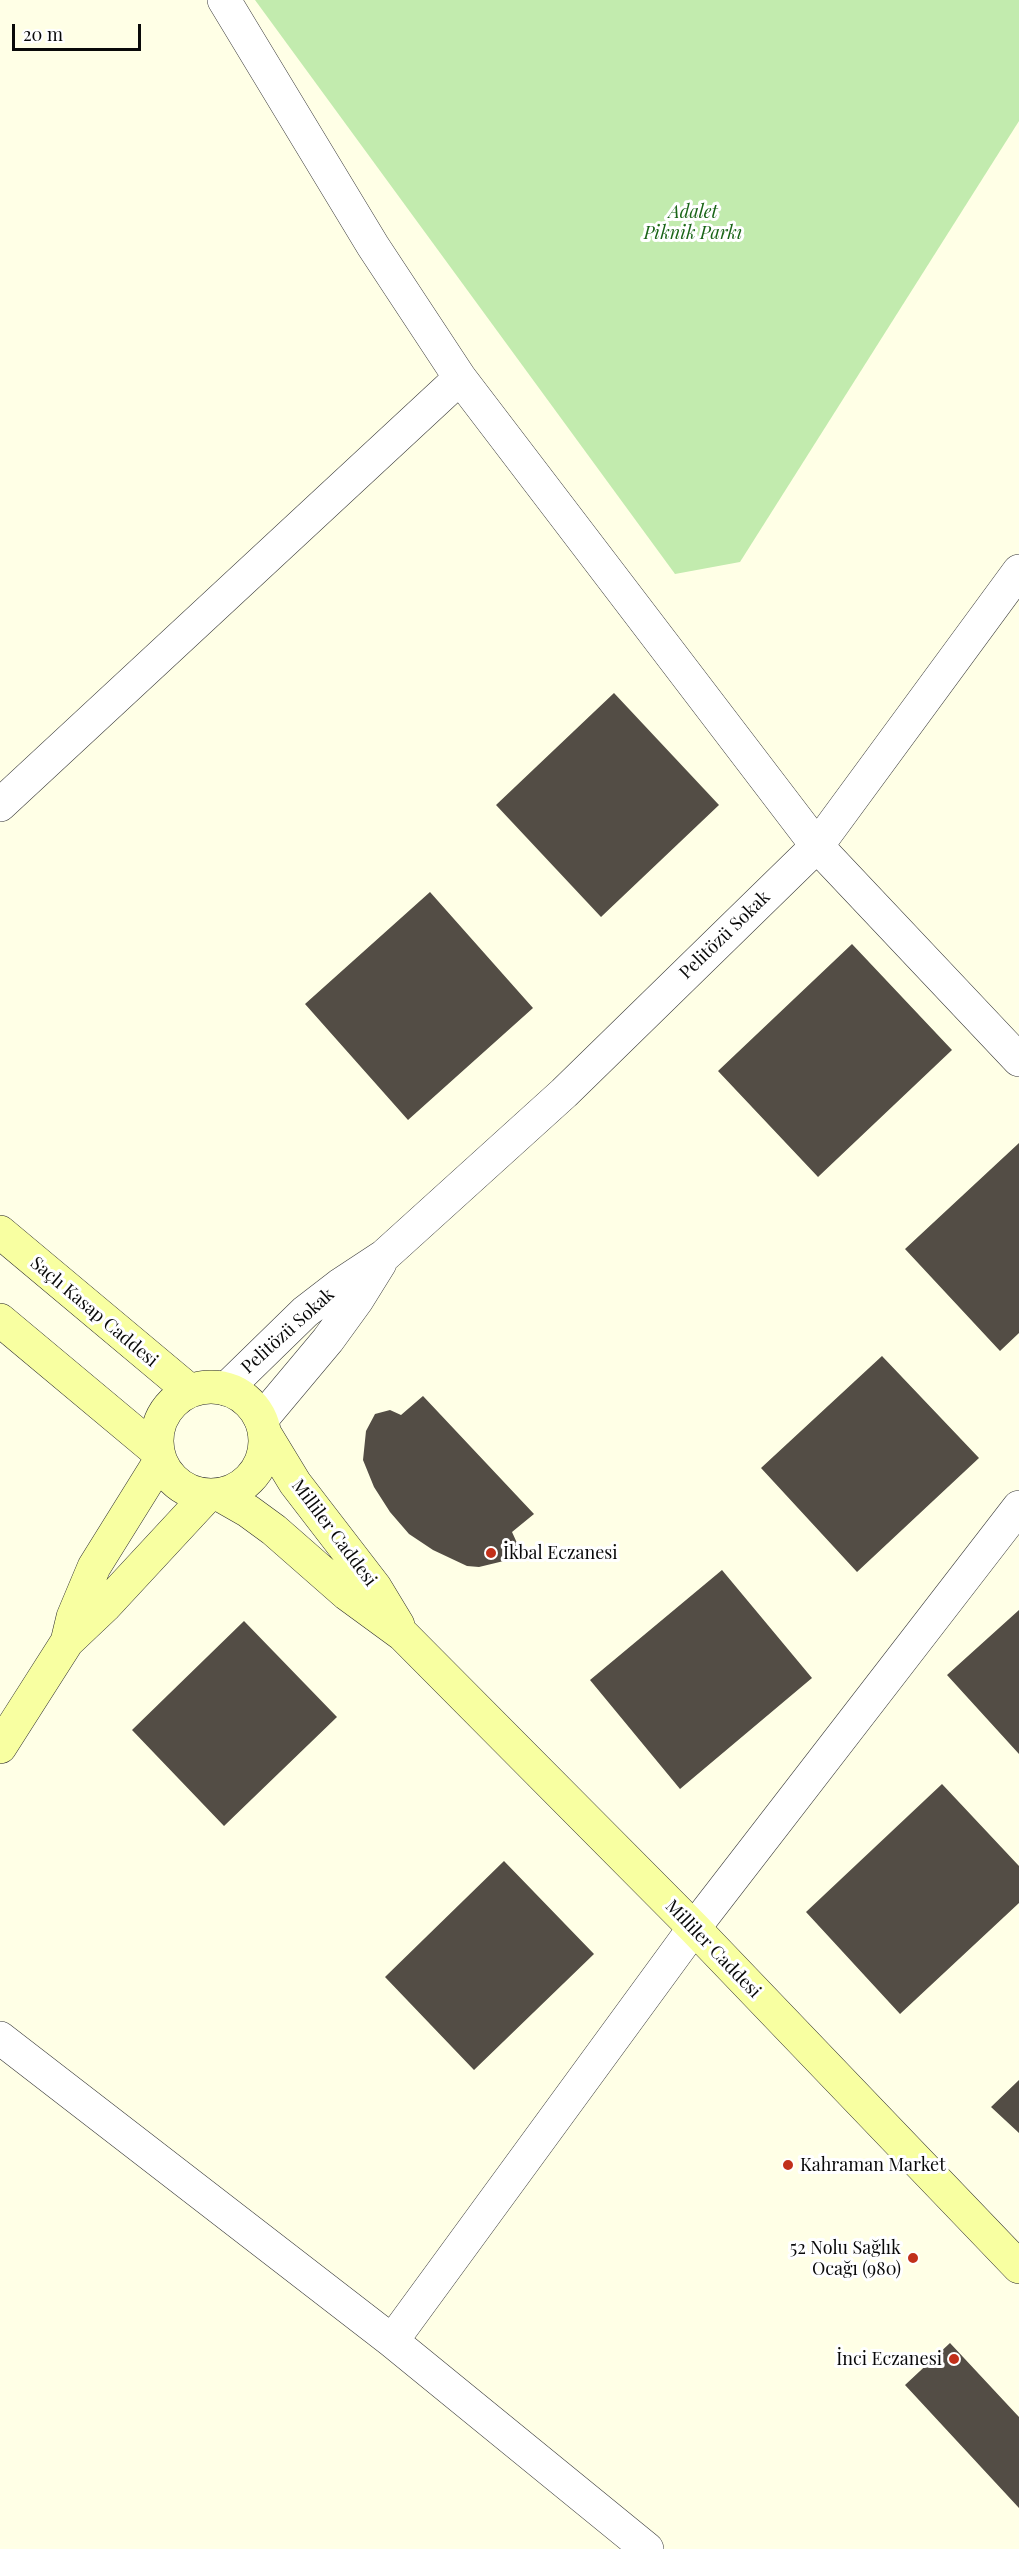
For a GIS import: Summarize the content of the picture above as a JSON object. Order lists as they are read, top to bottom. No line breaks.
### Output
{"streets":{"street":["Pelitözü Sokak","Saçlı Kasap Caddesi","Milliler Caddesi"]},"crossings":[["Pelitözü Sokak","Saçlı Kasap Caddesi"],["Pelitözü Sokak","Milliler Caddesi"],["Saçlı Kasap Caddesi","Milliler Caddesi"]],"parks":["Adalet Piknik Parkı"],"places":["İkbal Eczanesi","Kahraman Market","52 Nolu Sağlık Ocağı (980)","İnci Eczanesi"],"scale_bar":"20 m"}
